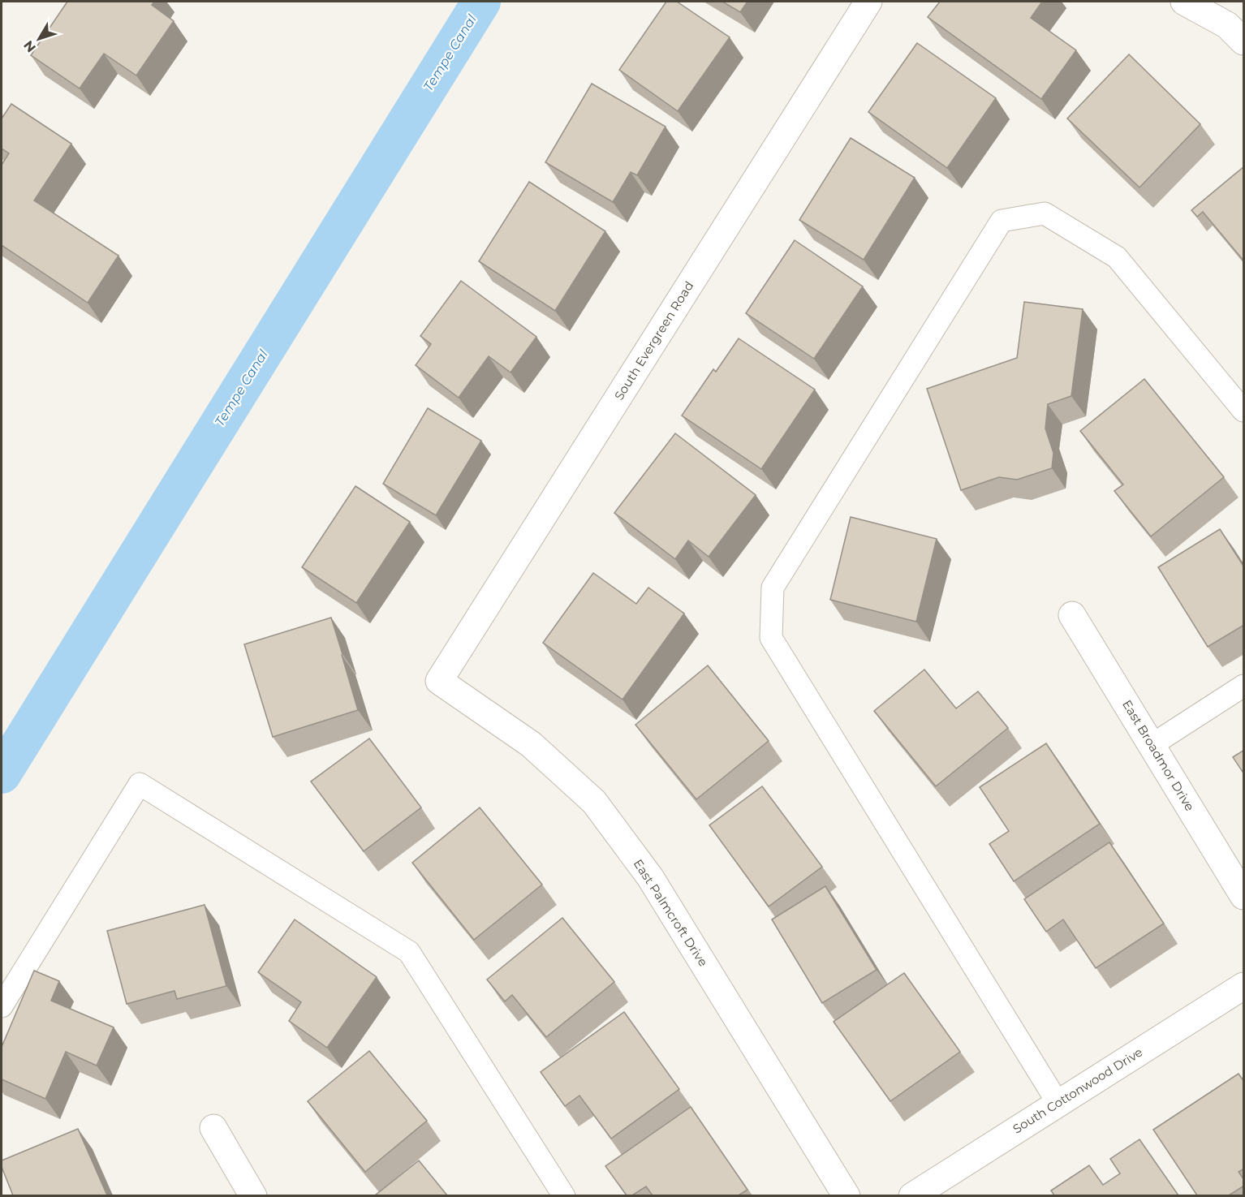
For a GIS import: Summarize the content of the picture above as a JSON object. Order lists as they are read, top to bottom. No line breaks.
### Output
{"streets":{"street":["South Evergreen Road","East Broadmor Drive","East Palmcroft Drive","South Cottonwood Drive"]},"crossings":[["South Evergreen Road","East Palmcroft Drive"]],"water":["Tempe Canal"],"north":"bottom left"}
